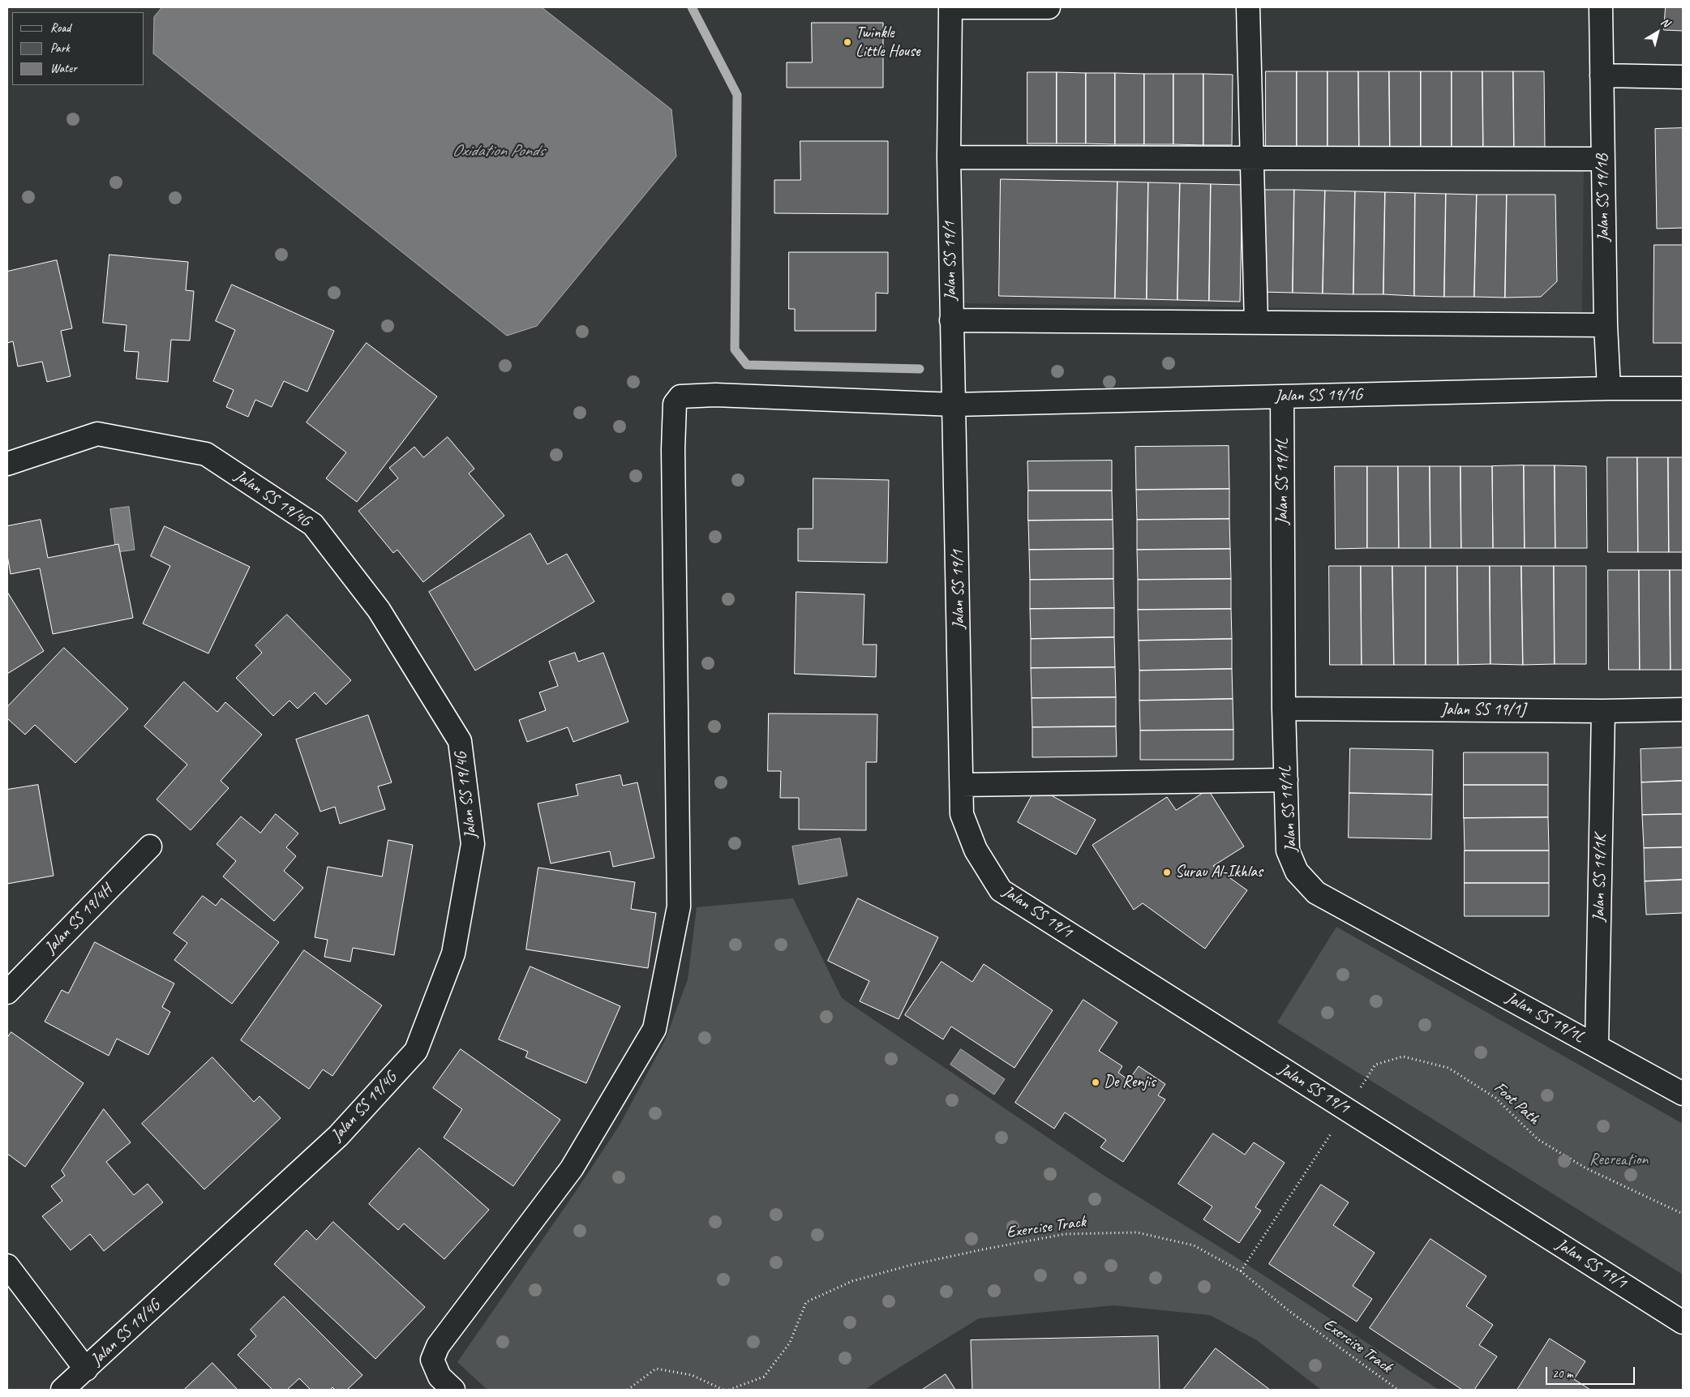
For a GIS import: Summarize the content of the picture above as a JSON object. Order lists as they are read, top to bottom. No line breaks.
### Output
{"streets":{"street":["Jalan SS 19/1B","Jalan SS 19/1","Jalan SS 19/1G","Jalan SS 19/1L","Jalan SS 19/4G","Jalan SS 19/1J","Jalan SS 19/1K","Jalan SS 19/4H"],"path":["Foot Path","Exercise Track"]},"crossings":[["Jalan SS 19/1B","Jalan SS 19/1G"],["Jalan SS 19/1","Jalan SS 19/1G"],["Jalan SS 19/1","Foot Path"],["Jalan SS 19/1G","Jalan SS 19/1L"],["Jalan SS 19/1L","Jalan SS 19/1J"],["Jalan SS 19/1L","Jalan SS 19/1K"],["Jalan SS 19/1J","Jalan SS 19/1K"],["Foot Path","Exercise Track"]],"water":["Oxidation Ponds"],"parks":["Recreation"],"places":["Twinkle Little House","Surau Al-Ikhlas","De Renjis"],"legend":["Road","Park","Water"],"scale_bar":"20 m","north":"top right"}
